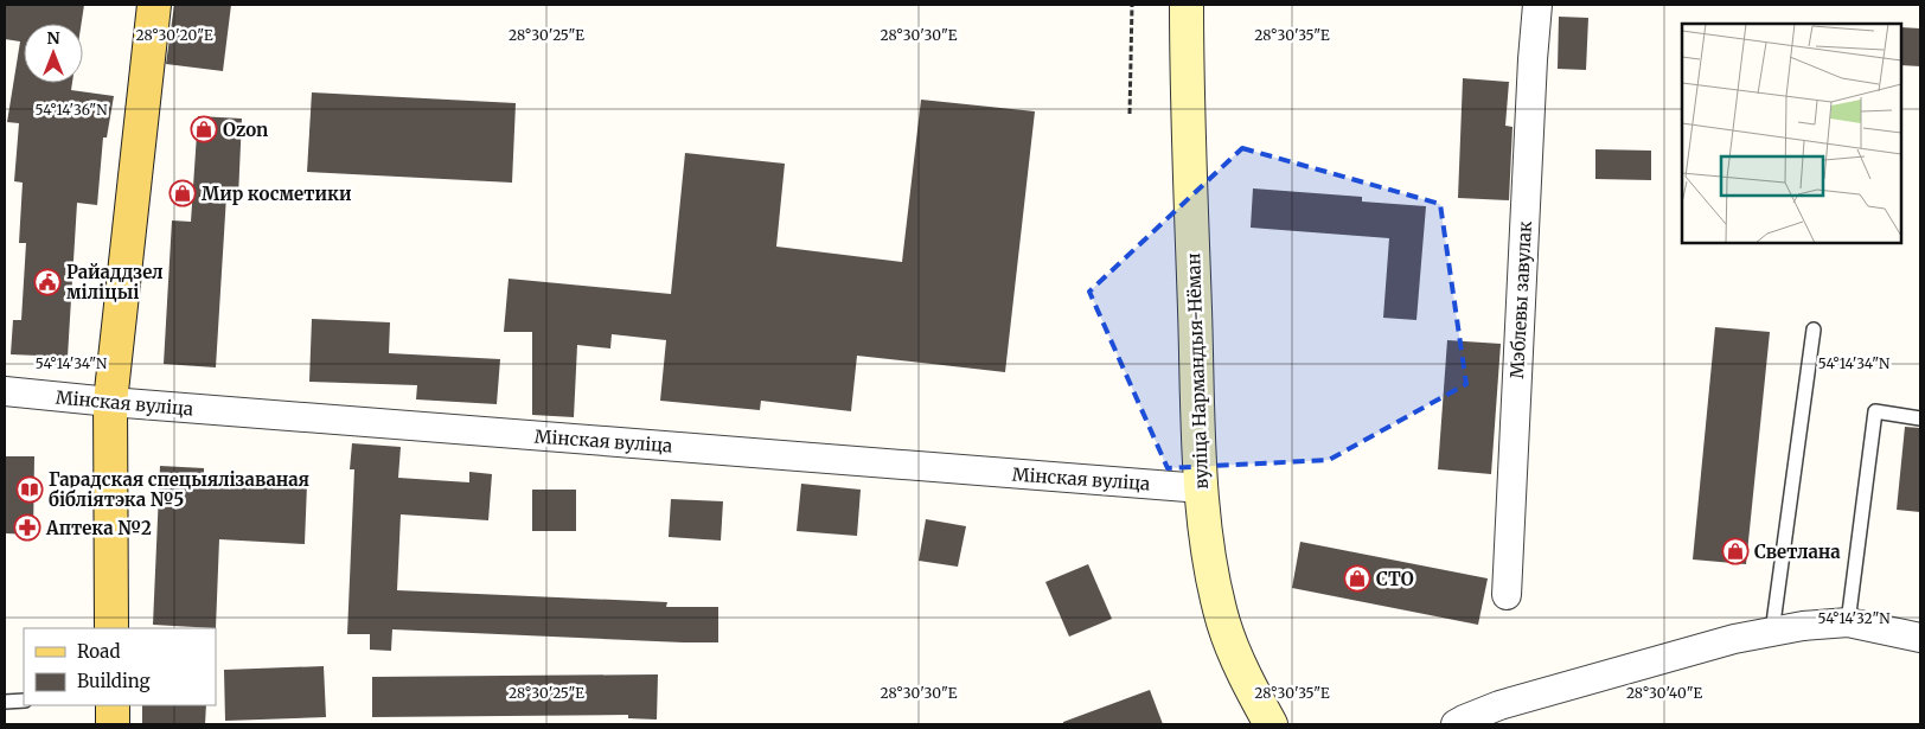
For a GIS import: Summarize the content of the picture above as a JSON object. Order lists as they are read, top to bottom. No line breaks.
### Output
{"streets":{"street":["Мэблевы завулак","вуліца Нармандыя-Нёман","Мінская вуліца"]},"crossings":[["вуліца Нармандыя-Нёман","Мінская вуліца"]],"places":{"shop":["Ozon","Мир косметики","Светлана","СТО"],"public building":["Райаддзел міліцыі"],"library":["Гарадская спецыялізаваная бібліятэка №5"],"pharmacy":["Аптека №2"]},"legend":["Road","Building"],"north":"top","coordinates":["28°30'20\"E","28°30'25\"E","28°30'30\"E","28°30'35\"E","54°14'36\"N","54°14'34\"N","54°14'32\"N","28°30'40\"E"]}
